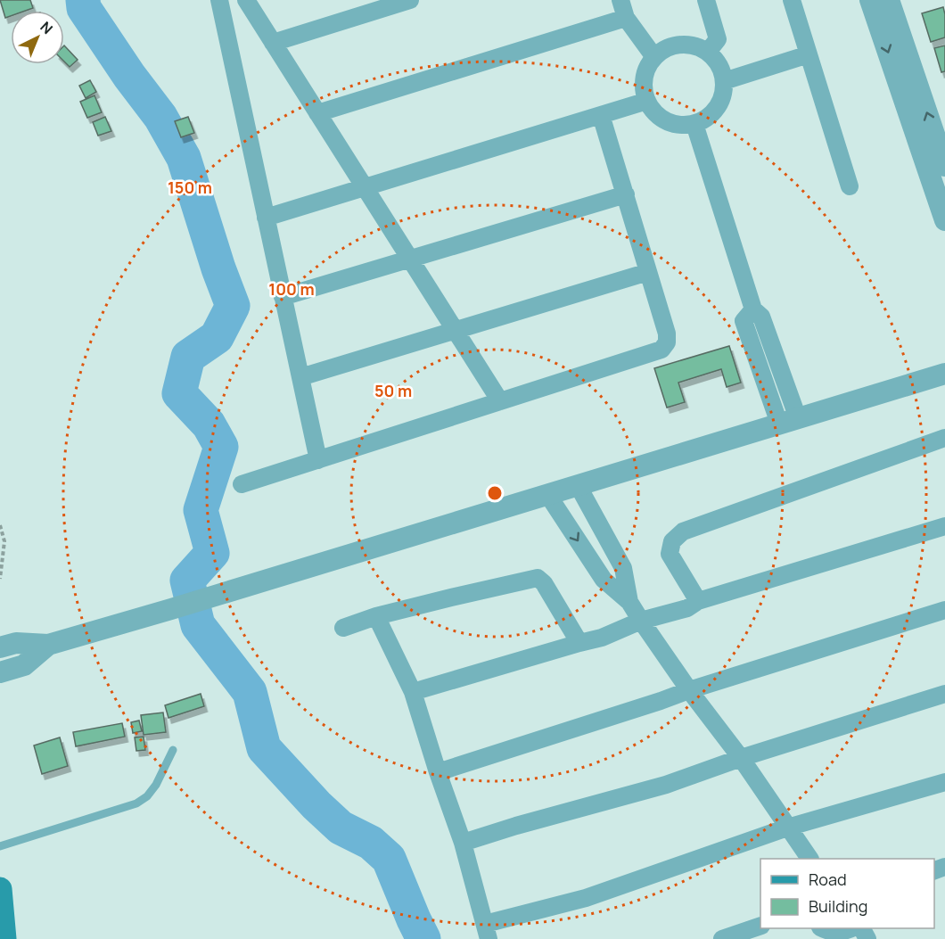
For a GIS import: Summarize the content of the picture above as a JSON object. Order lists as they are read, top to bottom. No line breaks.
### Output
{"legend":["Road","Building"],"north":"top right","rings":["150 m","100 m","50 m"]}
